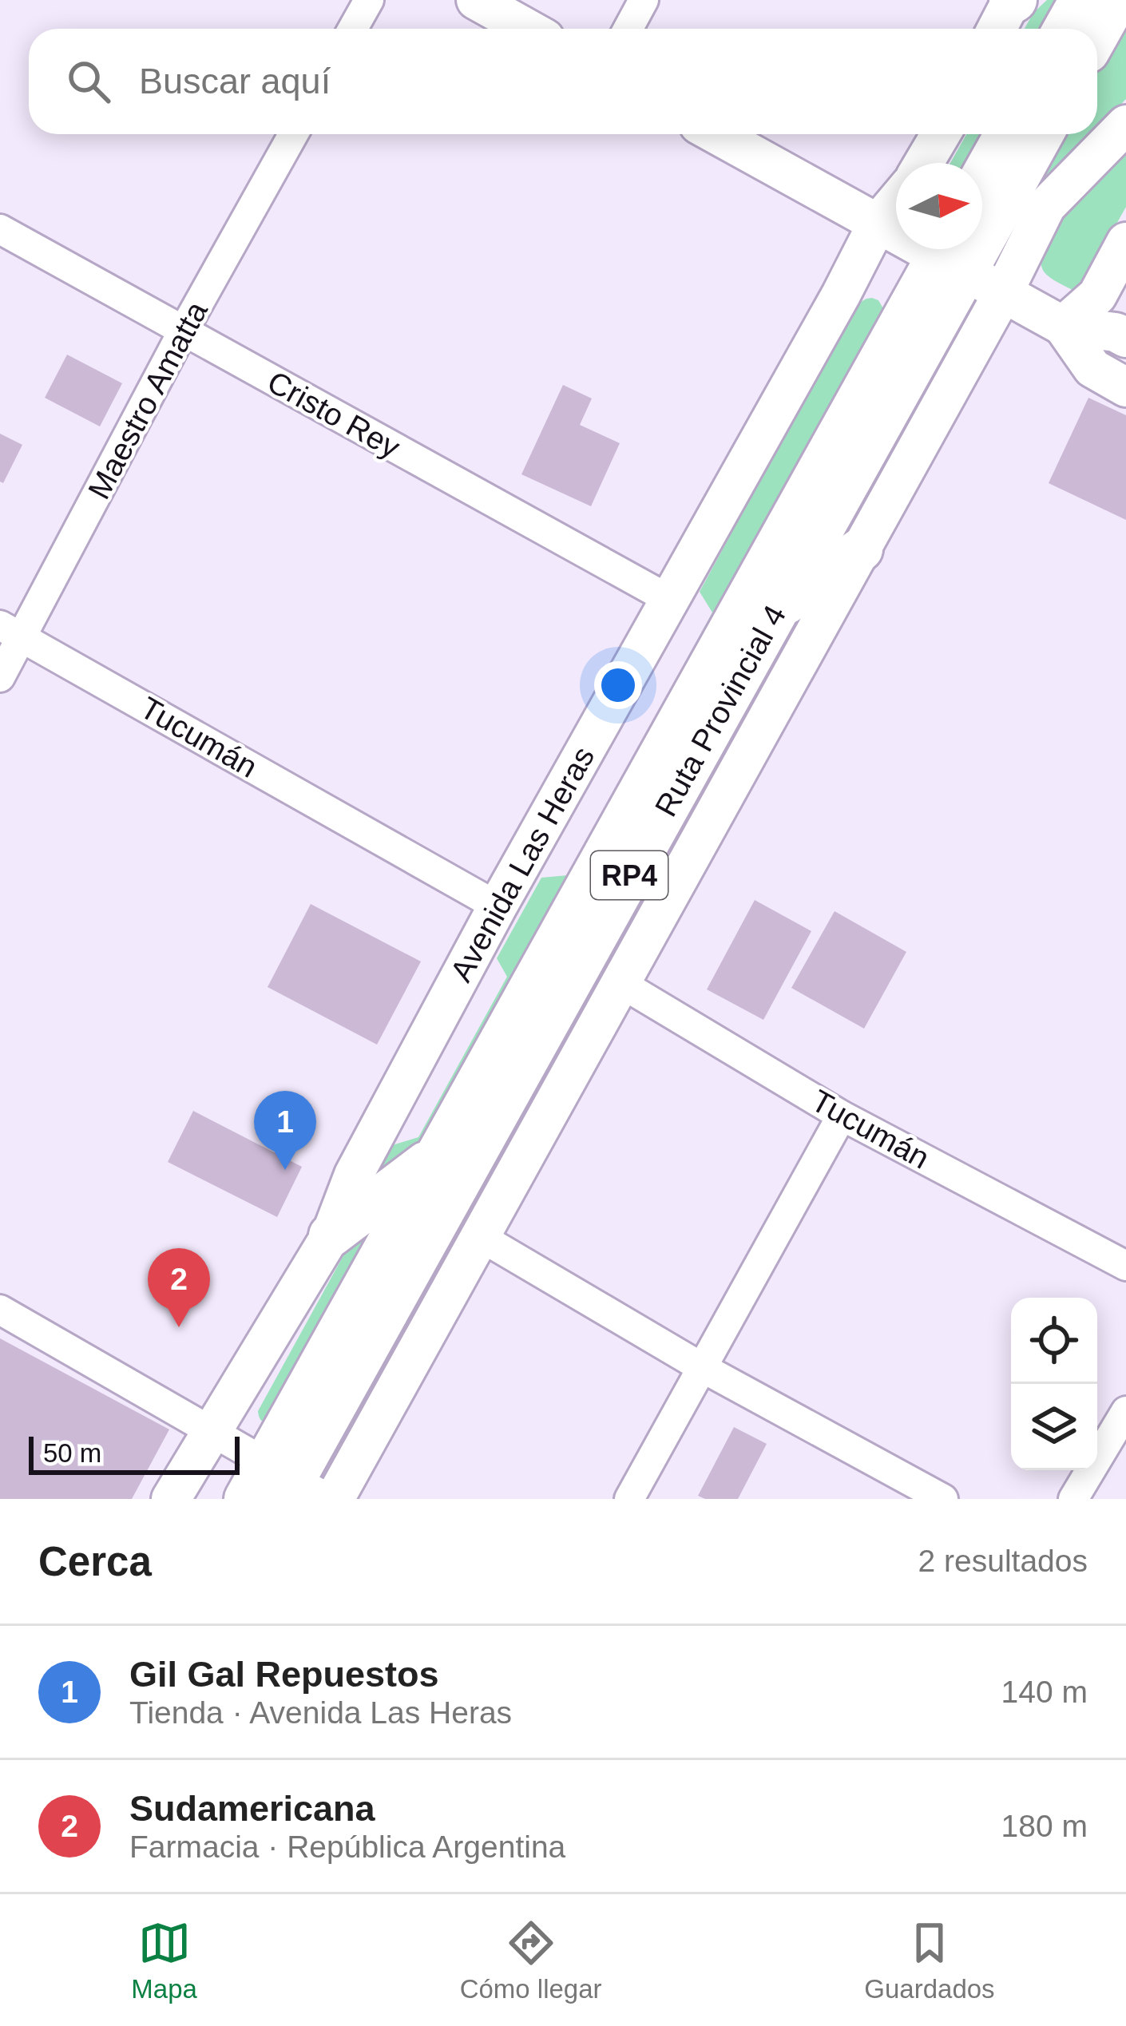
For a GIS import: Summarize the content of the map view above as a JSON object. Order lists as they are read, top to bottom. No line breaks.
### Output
{"streets":{"main road":["Ruta Provincial 4","Avenida Las Heras","RP4"],"street":["Maestro Amatta","Cristo Rey","Tucumán"]},"crossings":[["Maestro Amatta","Cristo Rey"],["Maestro Amatta","Tucumán"],["Cristo Rey","Avenida Las Heras"],["Tucumán","Avenida Las Heras"]],"scale_bar":"50 m","north":"right","page":{"search":"Buscar aquí","pins":["1","2"],"scale":"50 m","heading":["Cerca","2 resultados"],"list":[{"mark":"1","name":"Gil Gal Repuestos","note":"Tienda · Avenida Las Heras","value":"140 m"},{"mark":"2","name":"Sudamericana","note":"Farmacia · República Argentina","value":"180 m"}],"nav":["Mapa","Cómo llegar","Guardados"]}}
